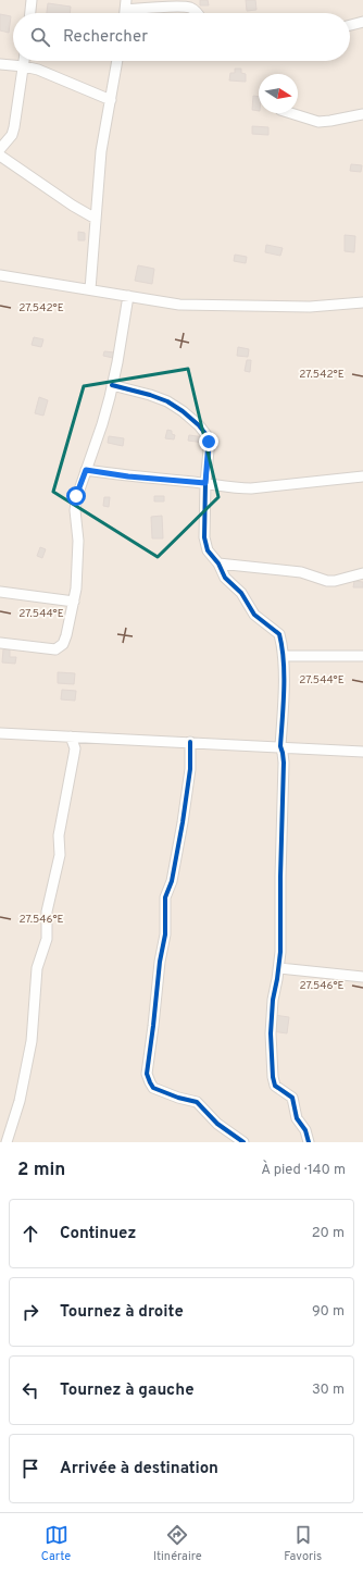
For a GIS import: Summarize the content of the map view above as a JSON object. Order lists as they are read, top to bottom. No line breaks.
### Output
{"north":"right","page":{"search":"Rechercher","heading":["2 min","À pied · 140 m"],"list":[["Continuez","20 m"],["Tournez à droite","90 m"],["Tournez à gauche","30 m"],"Arrivée à destination"],"nav":["Carte","Itinéraire","Favoris"]},"coordinates":["27.542°E","27.544°E","27.546°E"]}
